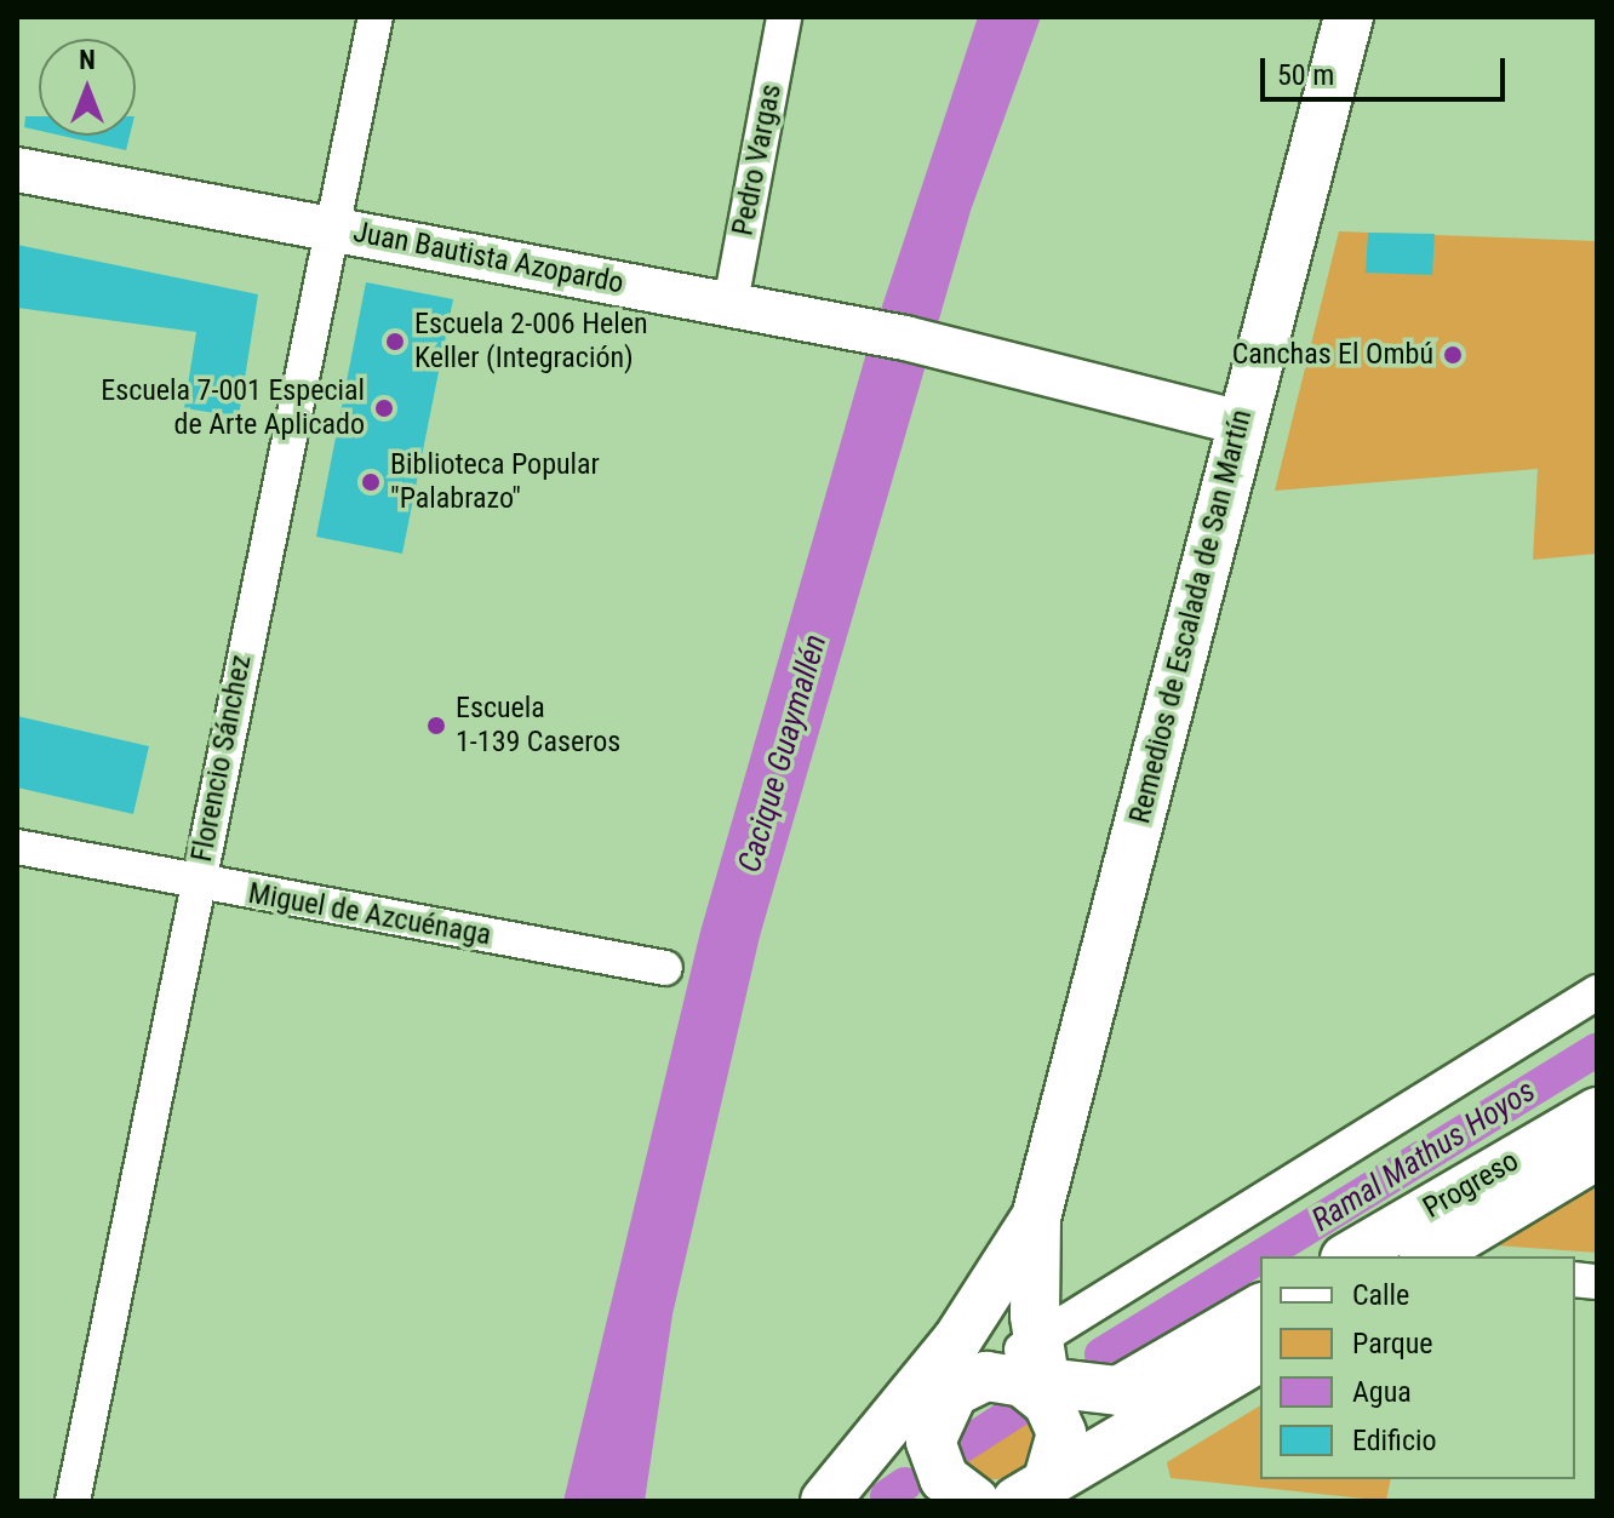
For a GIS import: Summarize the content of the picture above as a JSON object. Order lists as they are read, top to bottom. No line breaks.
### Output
{"streets":{"main road":["Remedios de Escalada de San Martín","Progreso"],"street":["Pedro Vargas","Juan Bautista Azopardo","Florencio Sánchez","Miguel de Azcuénaga"]},"crossings":[["Pedro Vargas","Juan Bautista Azopardo"],["Juan Bautista Azopardo","Remedios de Escalada de San Martín"],["Juan Bautista Azopardo","Florencio Sánchez"],["Florencio Sánchez","Miguel de Azcuénaga"]],"water":["Cacique Guaymallén","Ramal Mathus Hoyos"],"places":["Escuela 2-006 Helen Keller (Integración)","Canchas El Ombú","Escuela 7-001 Especial de Arte Aplicado","Biblioteca Popular \"Palabrazo\"","Escuela 1-139 Caseros"],"legend":["Calle","Parque","Agua","Edificio"],"scale_bar":"50 m","north":"top"}
